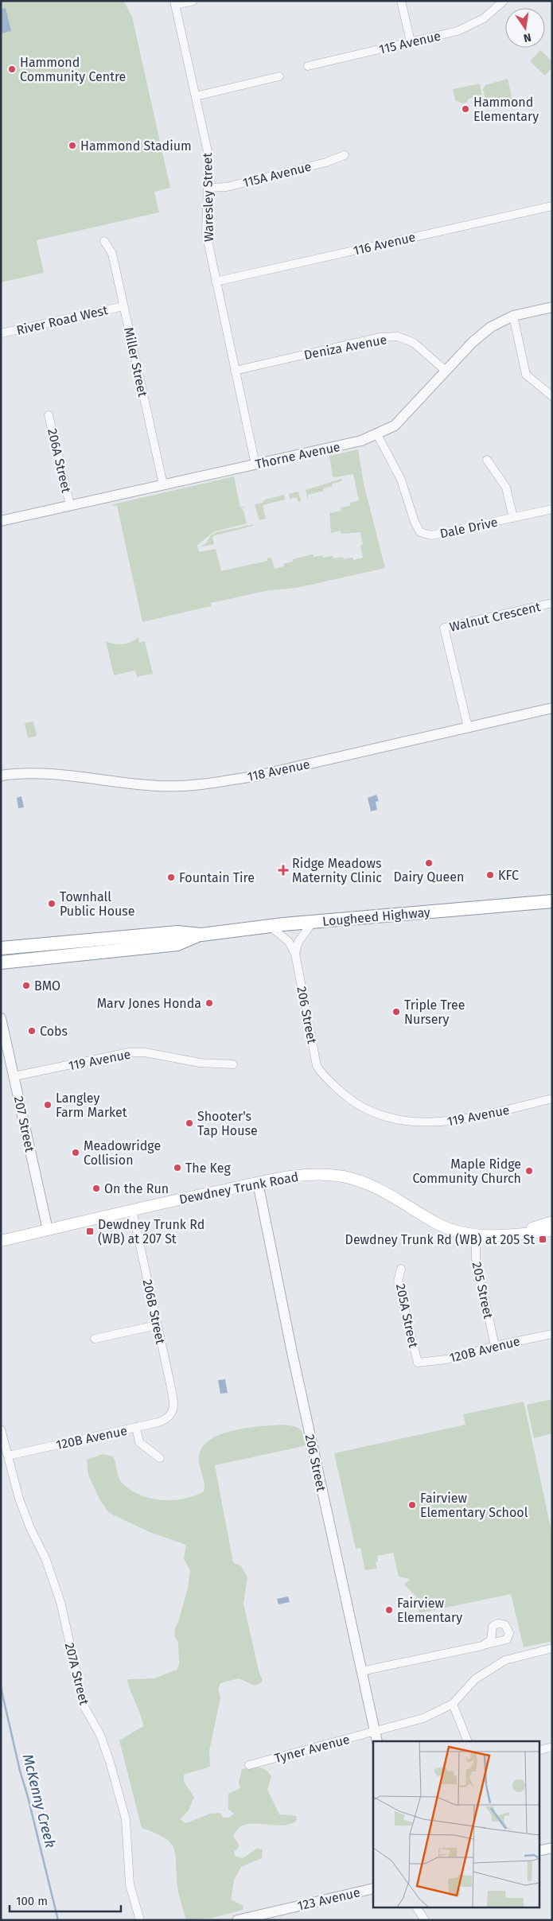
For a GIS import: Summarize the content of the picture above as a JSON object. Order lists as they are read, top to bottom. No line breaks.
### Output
{"streets":{"highway":["Lougheed Highway"],"main road":["Dewdney Trunk Road"],"street":["115 Avenue","115A Avenue","Waresley Street","116 Avenue","River Road West","Deniza Avenue","Miller Street","Thorne Avenue","206A Street","Dale Drive","Walnut Crescent","118 Avenue","206 Street","119 Avenue","207 Street","205 Street","206B Street","205A Street","120B Avenue","207A Street","Tyner Avenue","123 Avenue"]},"crossings":[["115A Avenue","Waresley Street"],["Waresley Street","116 Avenue"],["Waresley Street","Deniza Avenue"],["Waresley Street","Thorne Avenue"],["River Road West","Miller Street"],["Deniza Avenue","Thorne Avenue"],["Miller Street","Thorne Avenue"],["Thorne Avenue","206A Street"],["Thorne Avenue","Dale Drive"],["Walnut Crescent","118 Avenue"],["Lougheed Highway","206 Street"],["206 Street","119 Avenue"],["206 Street","Dewdney Trunk Road"],["206 Street","Tyner Avenue"],["119 Avenue","207 Street"],["207 Street","Dewdney Trunk Road"],["Dewdney Trunk Road","205 Street"],["Dewdney Trunk Road","206B Street"],["205 Street","120B Avenue"],["206B Street","120B Avenue"],["205A Street","120B Avenue"],["120B Avenue","207A Street"]],"water":["McKenny Creek"],"places":{"other":["Hammond Community Centre","Hammond Elementary","Hammond Stadium","Dairy Queen","KFC","Fountain Tire","Townhall Public House","BMO","Marv Jones Honda","Triple Tree Nursery","Cobs","Langley Farm Market","Shooter's Tap House","Meadowridge Collision","The Keg","Maple Ridge Community Church","On the Run","Fairview Elementary School","Fairview Elementary"],"health":["Ridge Meadows Maternity Clinic"],"transit":["Dewdney Trunk Rd (WB) at 207 St","Dewdney Trunk Rd (WB) at 205 St"]},"scale_bar":"100 m","north":"bottom"}
